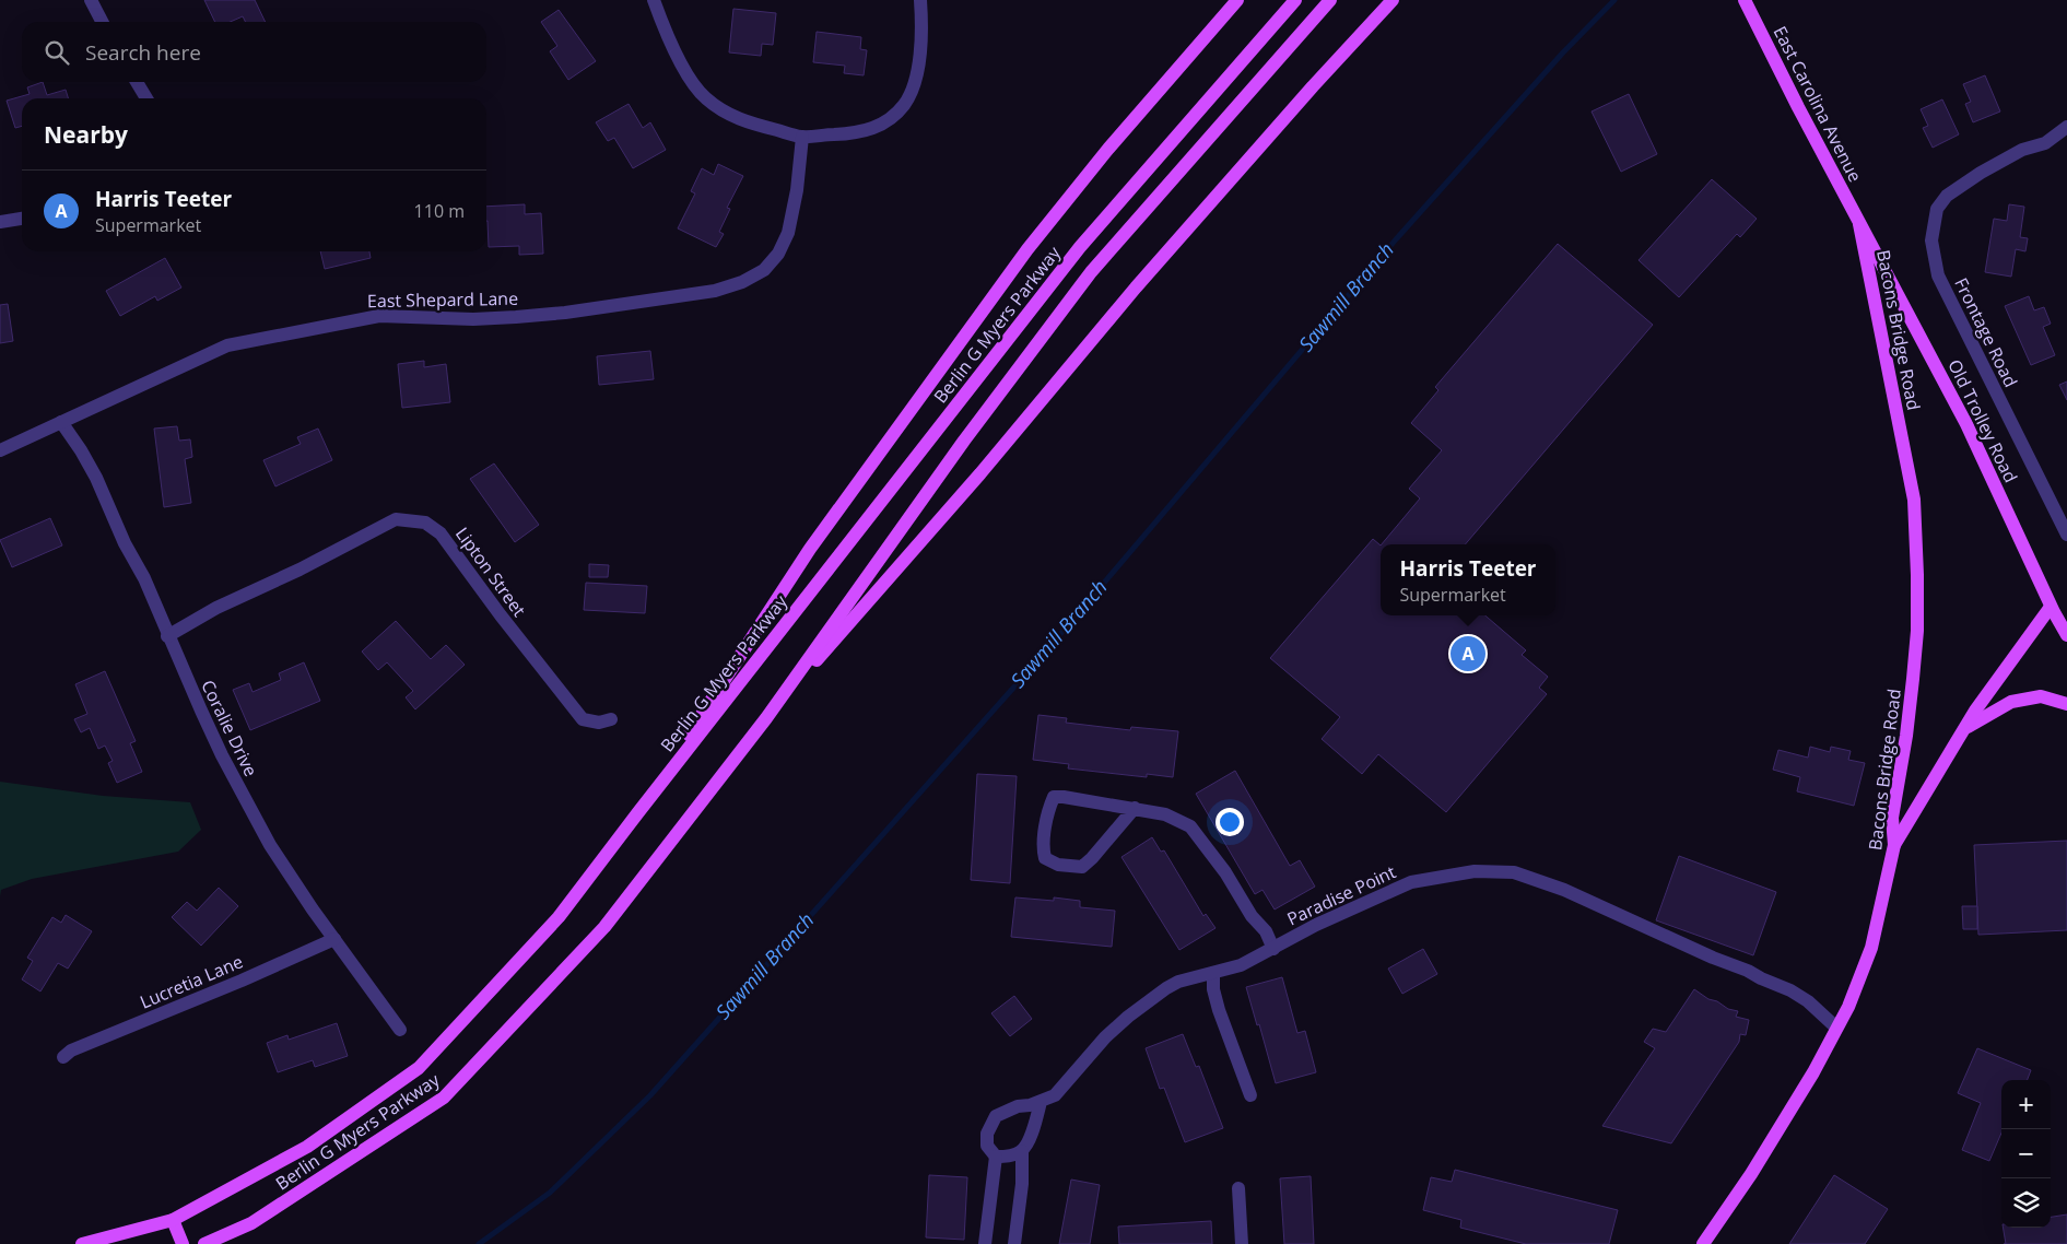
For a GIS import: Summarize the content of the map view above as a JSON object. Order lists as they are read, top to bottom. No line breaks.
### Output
{"streets":{"main road":["East Carolina Avenue","Berlin G Myers Parkway","Bacons Bridge Road","Old Trolley Road"],"street":["East Shepard Lane","Frontage Road","Lipton Street","Coralie Drive","Paradise Point","Lucretia Lane"]},"crossings":[["East Carolina Avenue","Bacons Bridge Road"],["East Carolina Avenue","Old Trolley Road"],["East Shepard Lane","Coralie Drive"],["Bacons Bridge Road","Old Trolley Road"],["Bacons Bridge Road","Paradise Point"],["Lipton Street","Coralie Drive"],["Coralie Drive","Lucretia Lane"]],"water":["Sawmill Branch"],"page":{"search":"Search here","heading":"Nearby","list":[{"mark":"A","name":"Harris Teeter","note":"Supermarket","value":"110 m"}],"popup":["Harris Teeter","Supermarket"],"pins":"A","map_buttons":["+","−"]}}
